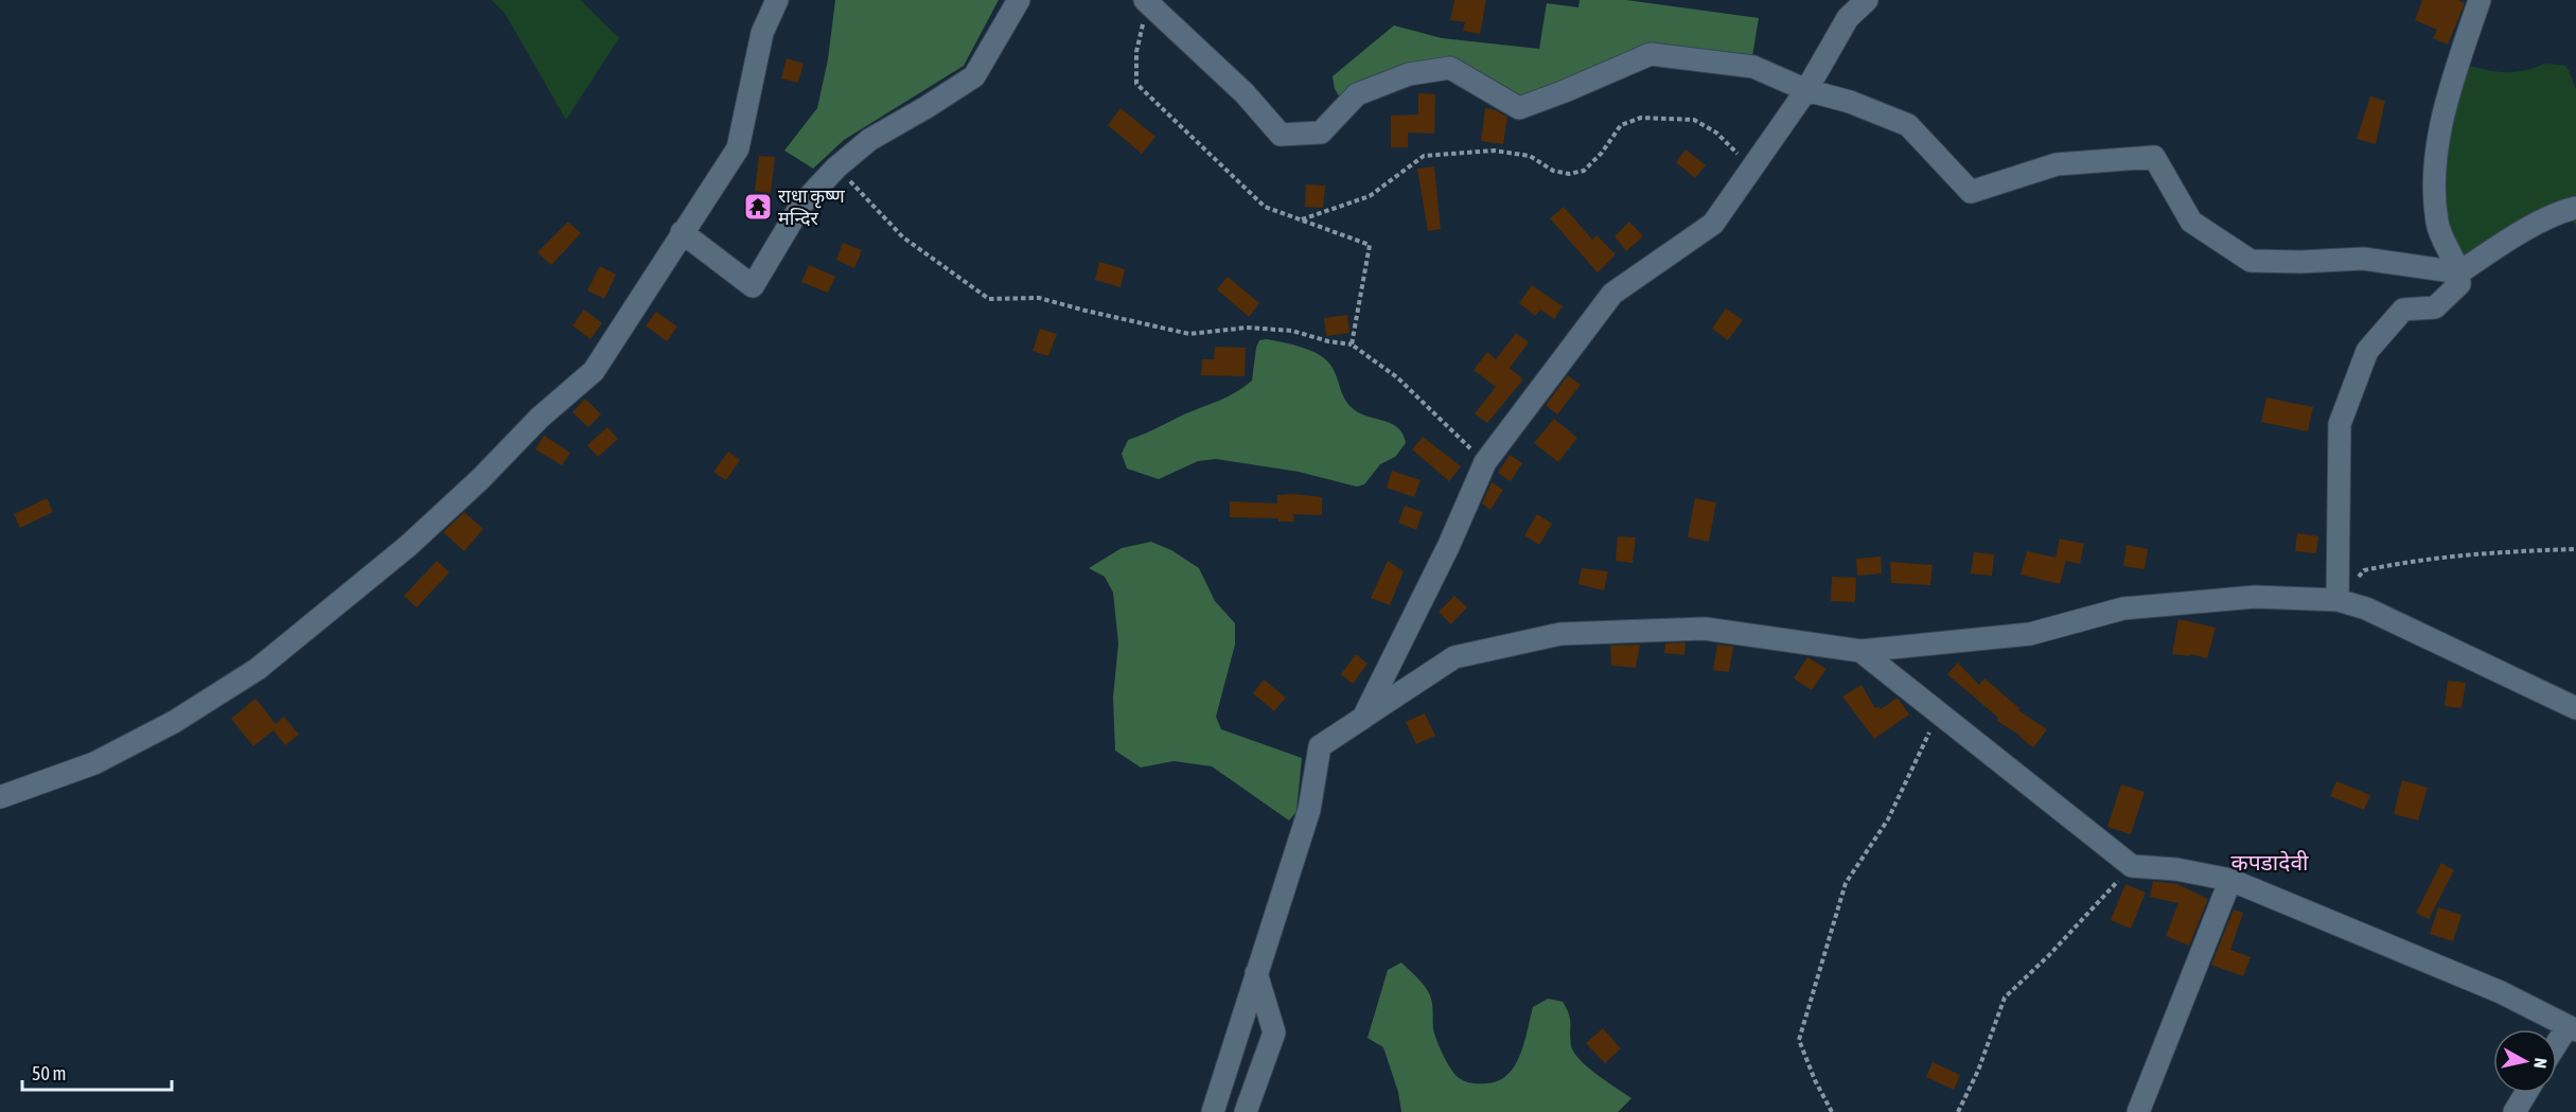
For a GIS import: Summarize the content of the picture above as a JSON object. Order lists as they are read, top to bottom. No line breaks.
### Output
{"districts":["कपडादेवी"],"places":{"temple":["राधा कृष्ण मन्दिर"]},"scale_bar":"50 m","north":"right"}
